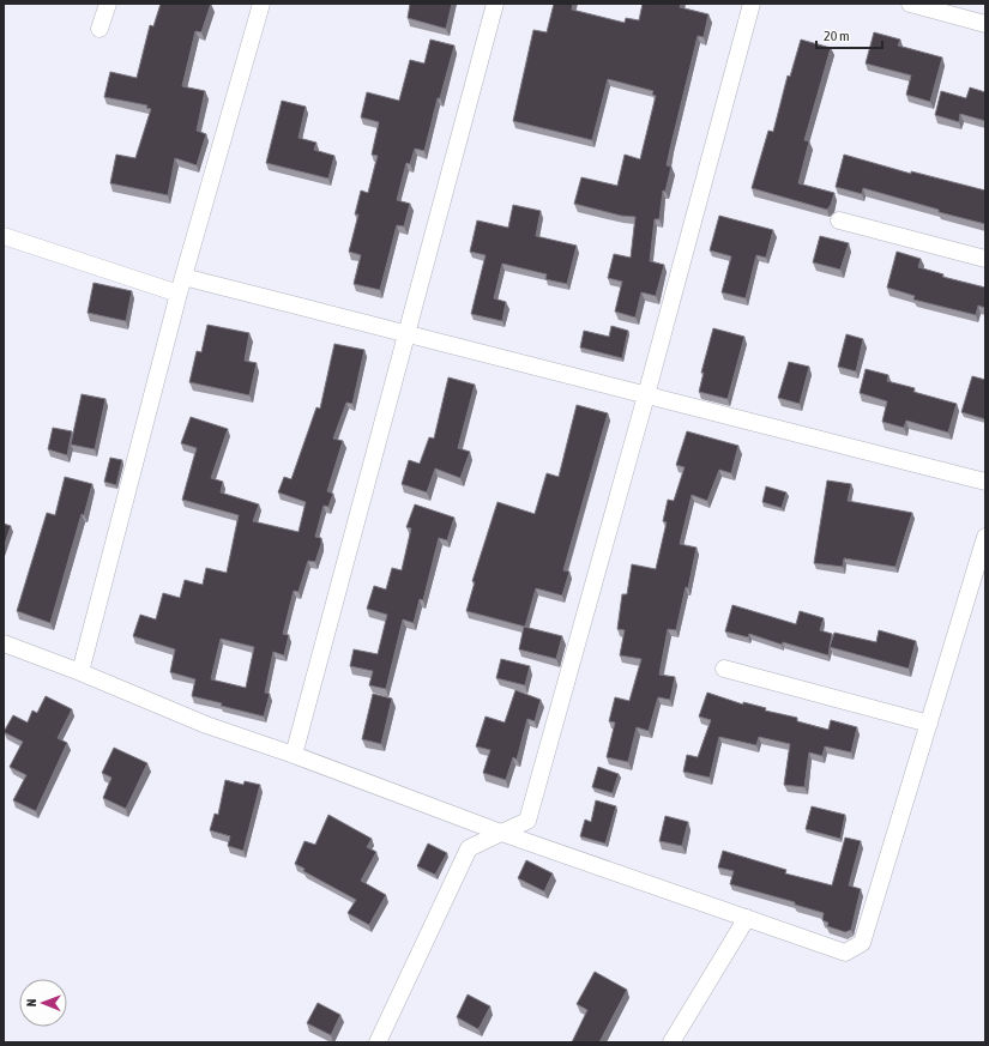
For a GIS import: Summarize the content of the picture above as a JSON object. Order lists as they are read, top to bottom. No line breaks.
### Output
{"scale_bar":"20 m","north":"left"}
